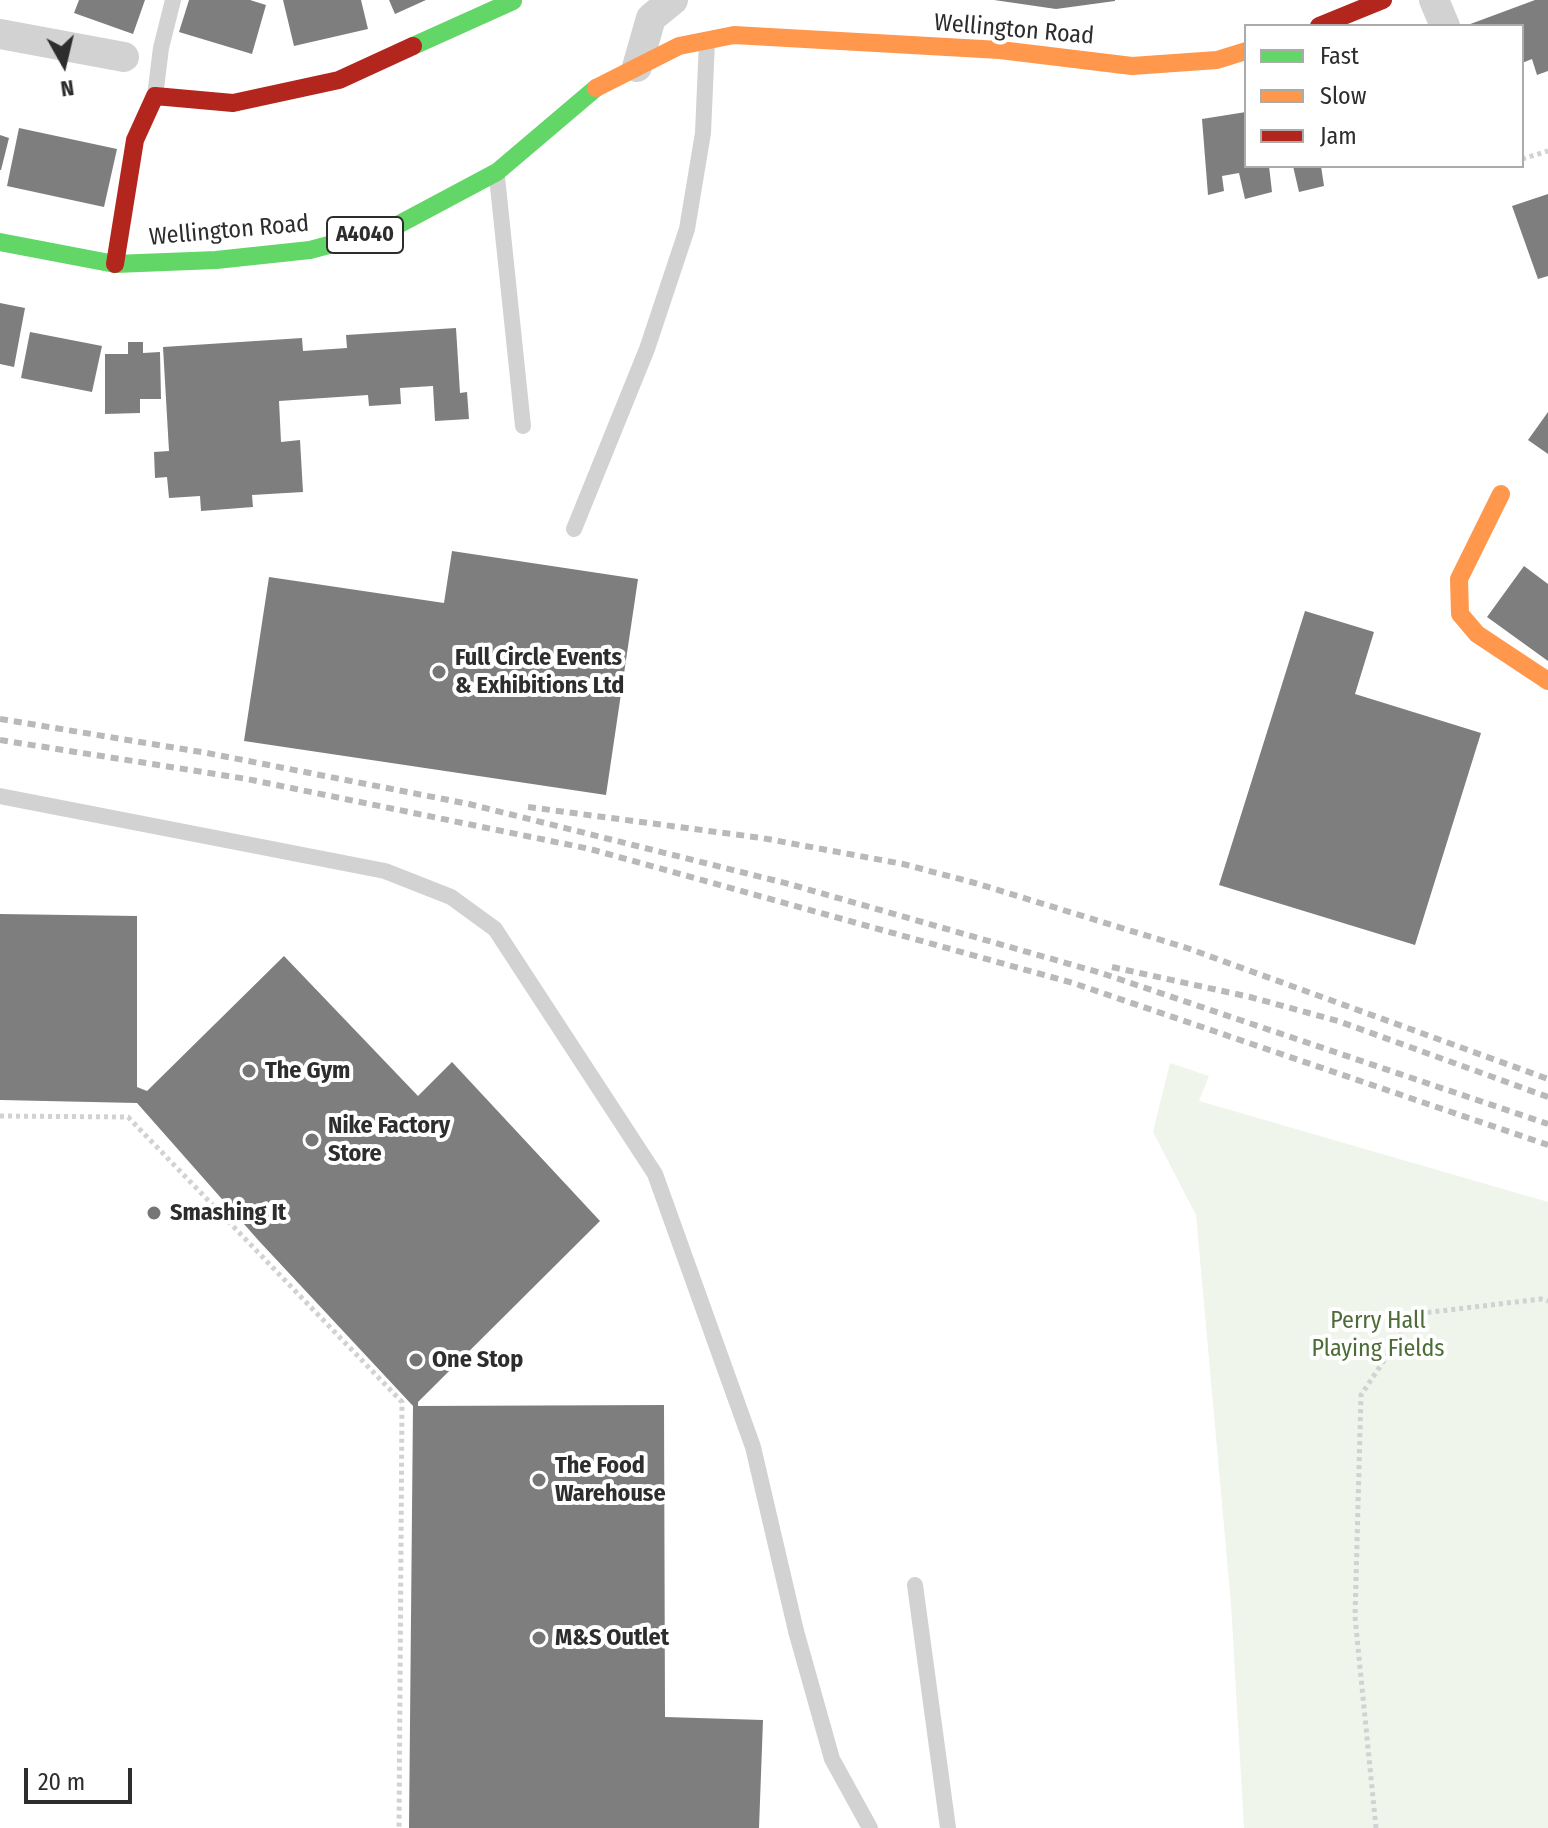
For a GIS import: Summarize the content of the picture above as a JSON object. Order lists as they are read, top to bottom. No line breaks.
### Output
{"streets":{"main road":["Wellington Road","A4040"]},"parks":["Perry Hall Playing Fields"],"places":["Full Circle Events & Exhibitions Ltd","The Gym","Nike Factory Store","Smashing It","One Stop","The Food Warehouse","M&S Outlet"],"legend":["Fast","Slow","Jam"],"scale_bar":"20 m","north":"bottom"}
